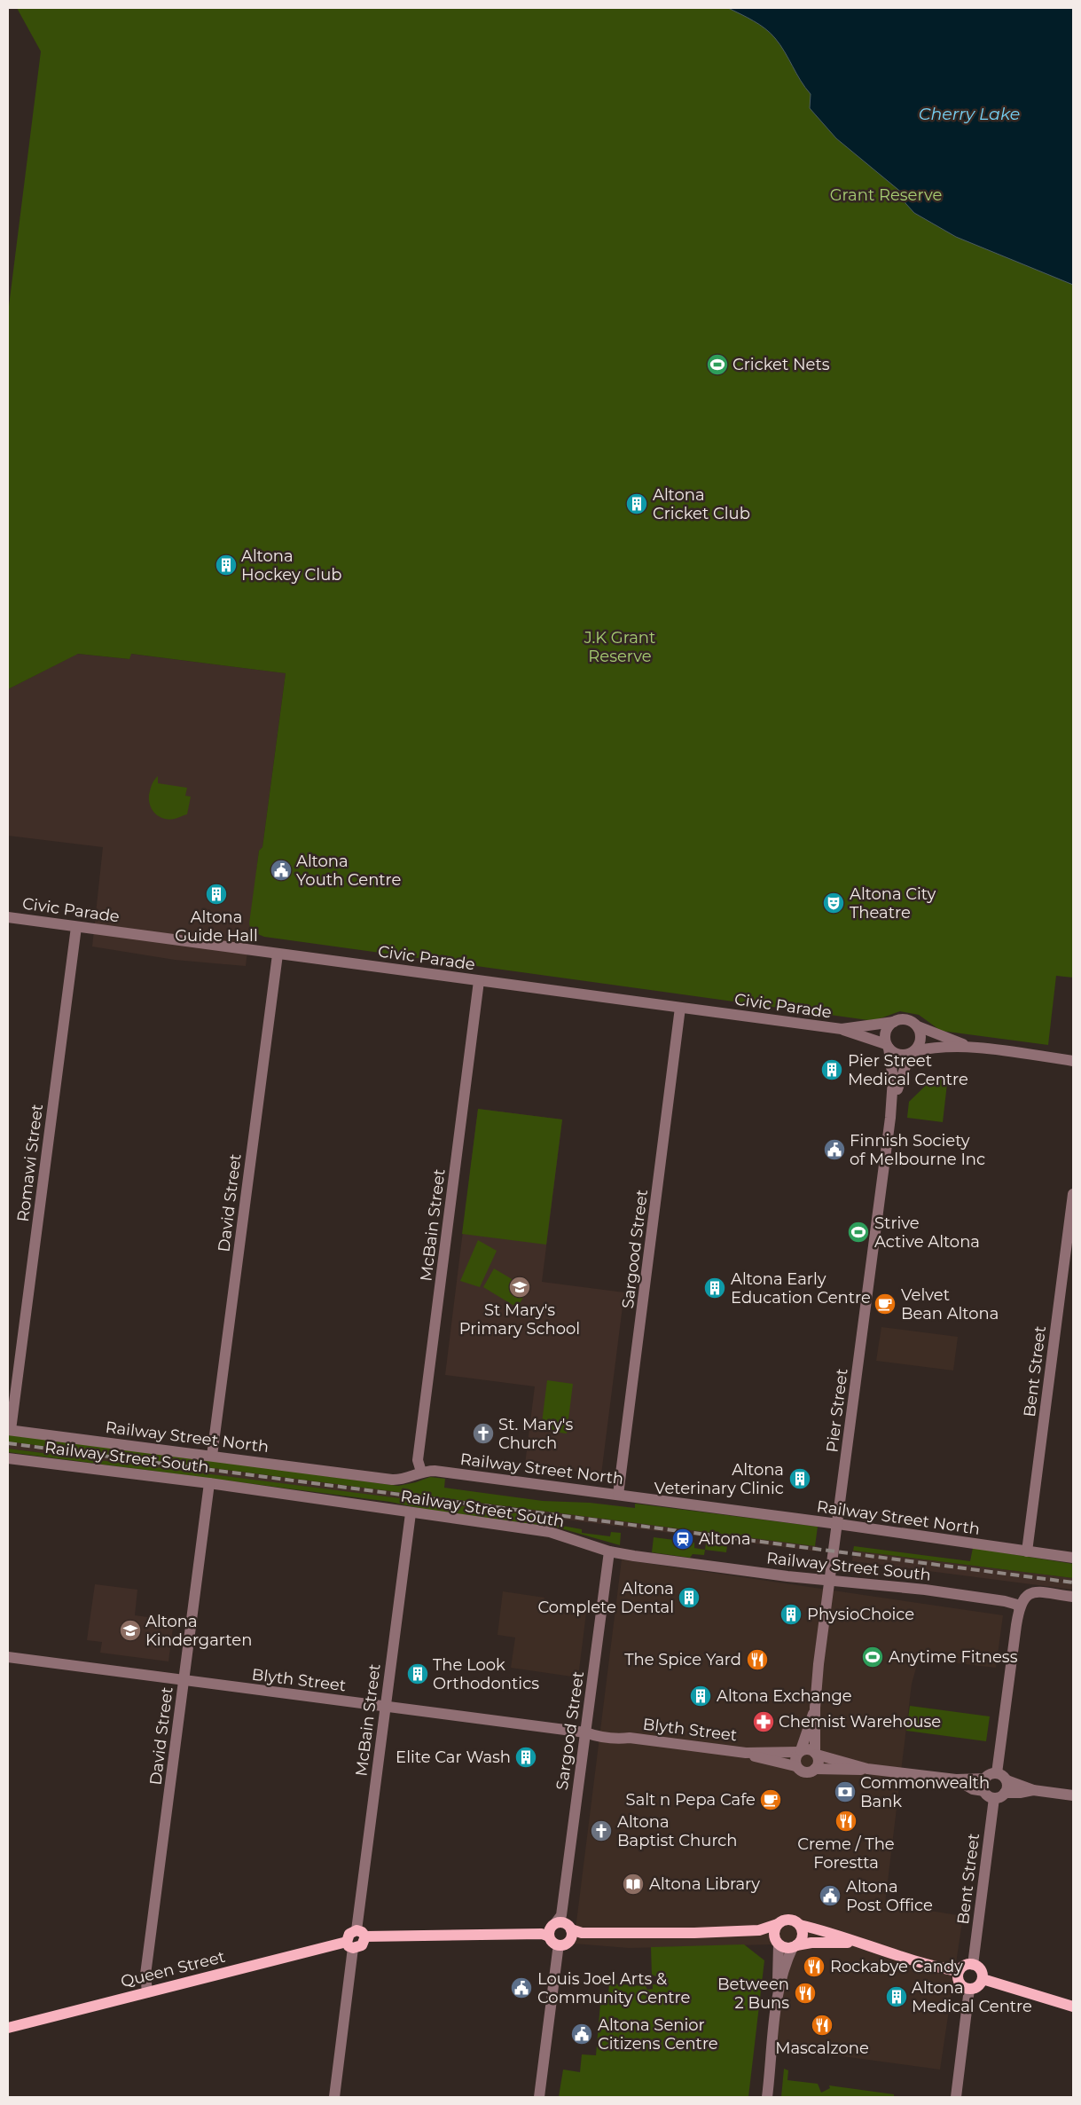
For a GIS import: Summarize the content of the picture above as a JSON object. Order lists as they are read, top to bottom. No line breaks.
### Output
{"streets":{"main road":["Queen Street"],"street":["Civic Parade","Romawi Street","David Street","McBain Street","Sargood Street","Bent Street","Pier Street","Railway Street North","Railway Street South","Blyth Street"]},"crossings":[["Civic Parade","Romawi Street"],["Civic Parade","David Street"],["Civic Parade","McBain Street"],["Civic Parade","Sargood Street"],["Civic Parade","Pier Street"],["Romawi Street","Railway Street North"],["David Street","Railway Street North"],["David Street","Railway Street South"],["David Street","Blyth Street"],["David Street","Queen Street"],["McBain Street","Railway Street North"],["McBain Street","Railway Street South"],["McBain Street","Blyth Street"],["Sargood Street","Railway Street North"],["Sargood Street","Railway Street South"],["Sargood Street","Blyth Street"],["Bent Street","Railway Street North"],["Pier Street","Railway Street North"],["Pier Street","Railway Street South"],["Pier Street","Blyth Street"]],"water":["Cherry Lake"],"parks":["Grant Reserve","J.K Grant Reserve"],"places":{"sports":["Cricket Nets","Strive Active Altona","Anytime Fitness"],"building":["Altona Cricket Club","Altona Hockey Club","Altona Guide Hall","Pier Street Medical Centre","Altona Early Education Centre","Altona Veterinary Clinic","Altona Complete Dental","PhysioChoice","The Look Orthodontics","Altona Exchange","Elite Car Wash","Altona Medical Centre"],"public building":["Altona Youth Centre","Finnish Society of Melbourne Inc","Altona Post Office","Louis Joel Arts & Community Centre","Altona Senior Citizens Centre"],"theatre":["Altona City Theatre"],"school or university":["St Mary's Primary School","Altona Kindergarten"],"cafe":["Velvet Bean Altona","Salt n Pepa Cafe"],"church":["St. Mary's Church","Altona Baptist Church"],"station":["Altona"],"restaurant":["The Spice Yard","Creme / The Forestta","Rockabye Candy","Between 2 Buns","Mascalzone"],"pharmacy":["Chemist Warehouse"],"bank":["Commonwealth Bank"],"library":["Altona Library"]}}
